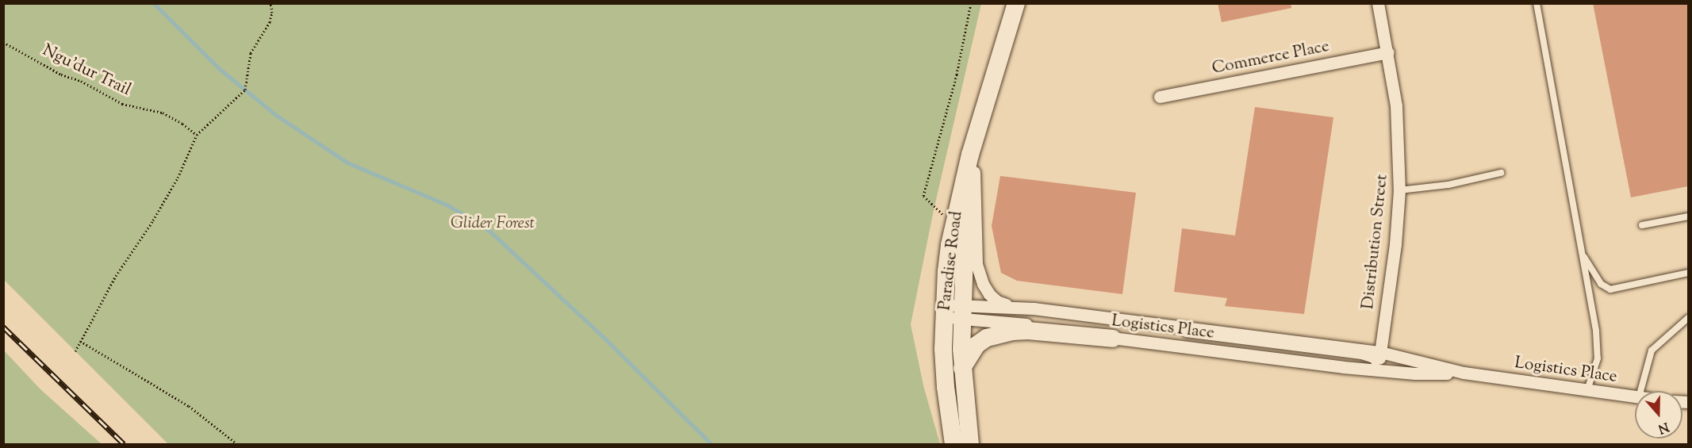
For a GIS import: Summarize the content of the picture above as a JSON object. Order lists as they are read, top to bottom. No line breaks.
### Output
{"streets":{"street":["Commerce Place","Distribution Street","Paradise Road","Logistics Place"],"path":["Ngu’dur Trail"]},"crossings":[["Commerce Place","Distribution Street"],["Distribution Street","Logistics Place"],["Paradise Road","Logistics Place"]],"parks":["Glider Forest"],"north":"bottom"}
